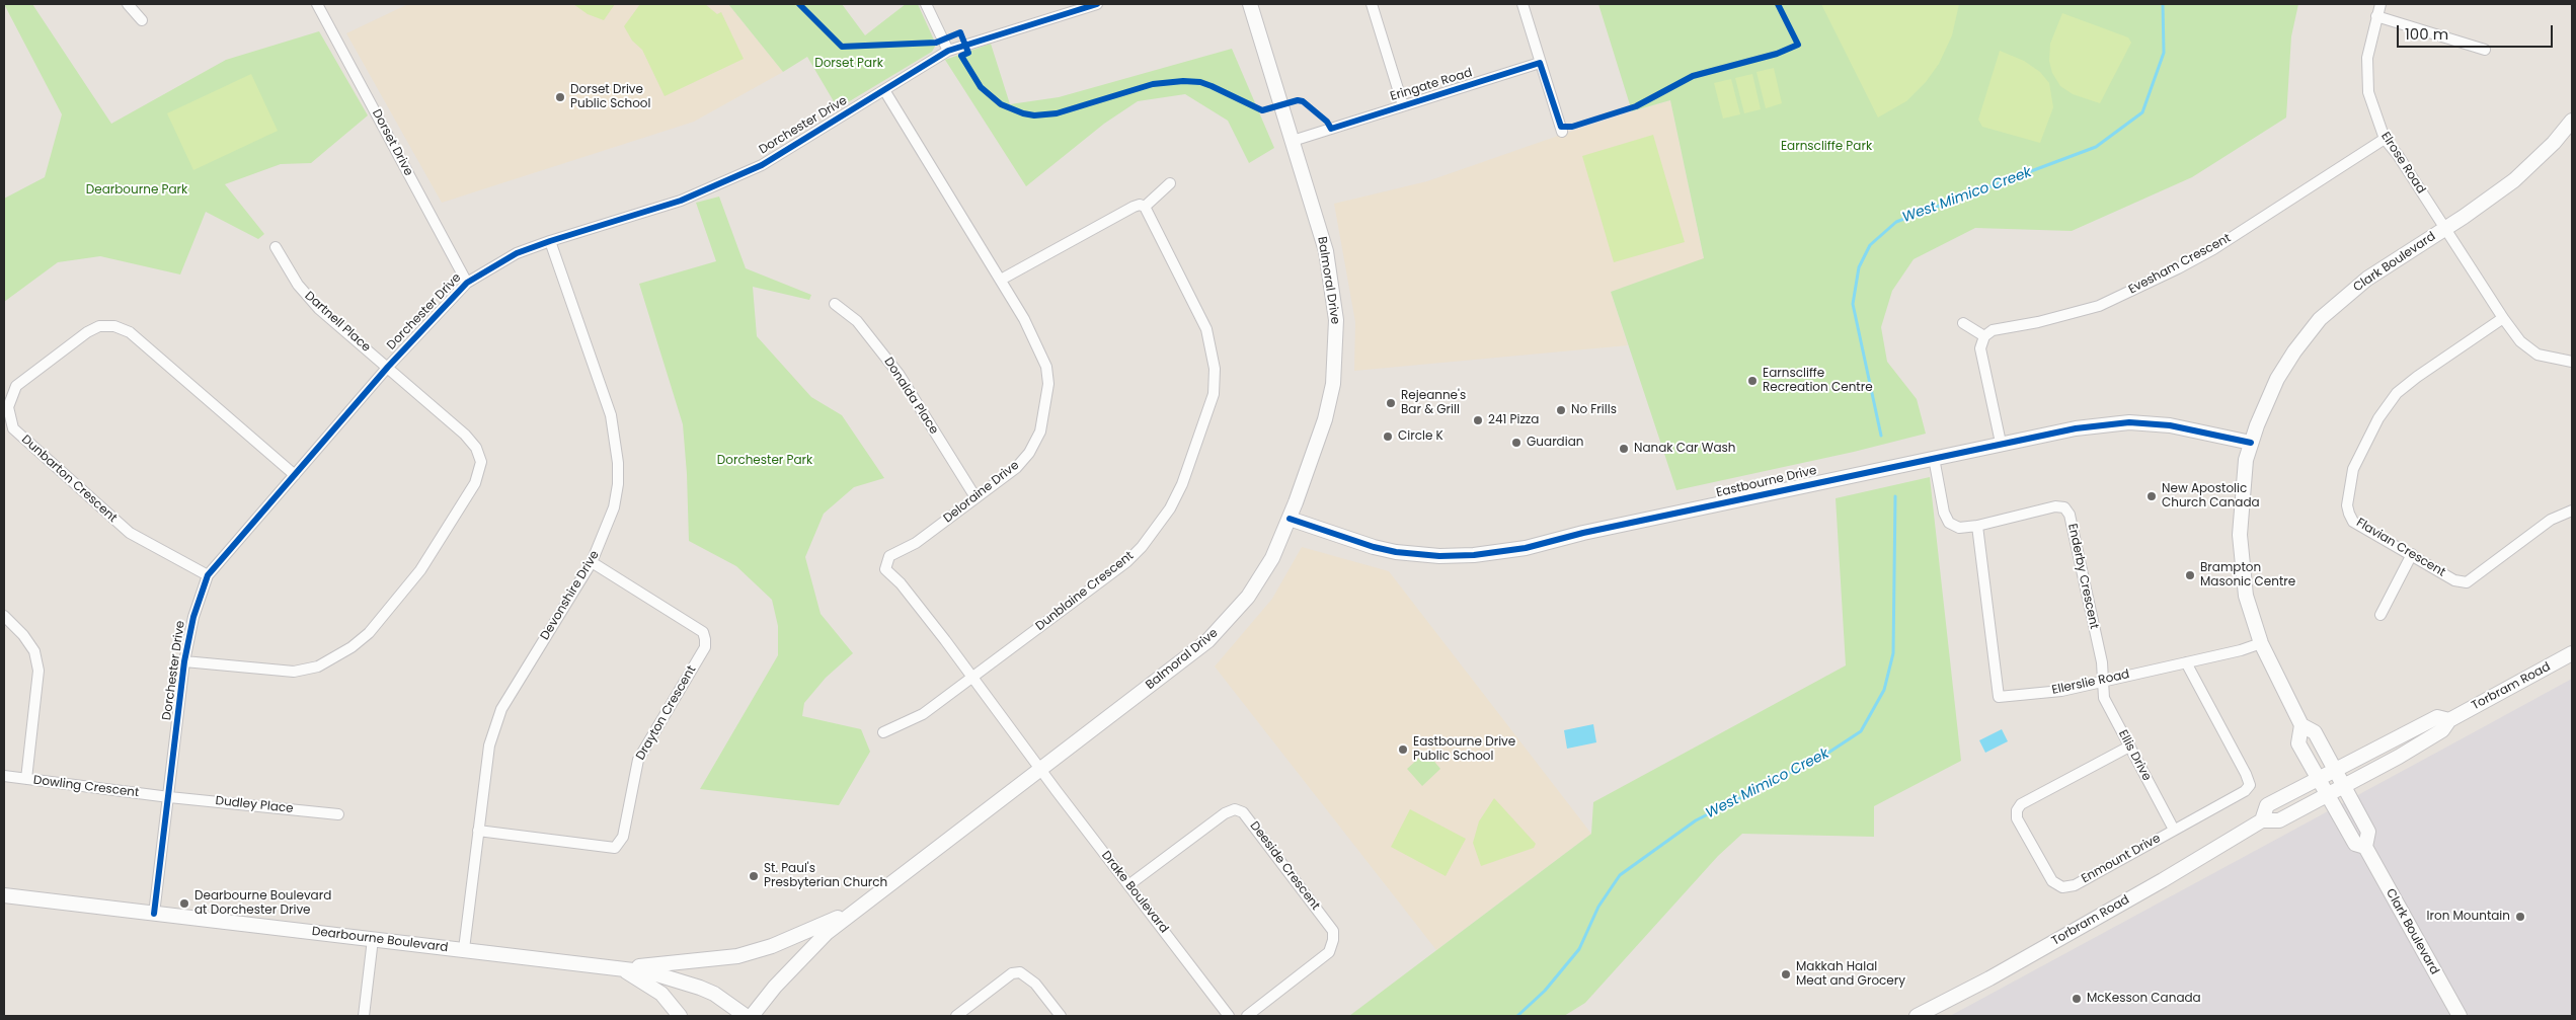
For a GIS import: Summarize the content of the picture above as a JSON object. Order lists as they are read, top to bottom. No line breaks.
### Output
{"streets":{"street":["Eringate Road","Dorchester Drive","Dorset Drive","Elrose Road","Clark Boulevard","Evesham Crescent","Balmoral Drive","Dartnell Place","Donalda Place","Dunbarton Crescent","Eastbourne Drive","Deloraine Drive","Flavian Crescent","Enderby Crescent","Dunblaine Crescent","Devonshire Drive","Ellerslie Road","Torbram Road","Drayton Crescent","Ellis Drive","Dowling Crescent","Dudley Place","Enmount Drive","Deeside Crescent","Drake Boulevard","Dearbourne Boulevard"]},"crossings":[["Eringate Road","Balmoral Drive"],["Dorchester Drive","Dorset Drive"],["Dorchester Drive","Dartnell Place"],["Dorchester Drive","Dunbarton Crescent"],["Dorchester Drive","Deloraine Drive"],["Dorchester Drive","Devonshire Drive"],["Dorchester Drive","Dowling Crescent"],["Dorchester Drive","Dudley Place"],["Dorchester Drive","Dearbourne Boulevard"],["Elrose Road","Clark Boulevard"],["Elrose Road","Evesham Crescent"],["Elrose Road","Flavian Crescent"],["Clark Boulevard","Eastbourne Drive"],["Clark Boulevard","Ellerslie Road"],["Clark Boulevard","Torbram Road"],["Balmoral Drive","Eastbourne Drive"],["Balmoral Drive","Deloraine Drive"],["Balmoral Drive","Drake Boulevard"],["Donalda Place","Deloraine Drive"],["Eastbourne Drive","Enderby Crescent"],["Deloraine Drive","Dunblaine Crescent"],["Deloraine Drive","Drake Boulevard"],["Enderby Crescent","Ellerslie Road"],["Enderby Crescent","Ellis Drive"],["Devonshire Drive","Drayton Crescent"],["Devonshire Drive","Dearbourne Boulevard"],["Ellerslie Road","Ellis Drive"],["Ellerslie Road","Enmount Drive"],["Ellis Drive","Enmount Drive"],["Dowling Crescent","Dudley Place"],["Deeside Crescent","Drake Boulevard"]],"water":["West Mimico Creek"],"parks":["Dorset Park","Earnscliffe Park","Dearbourne Park","Dorchester Park"],"places":["Dorset Drive Public School","Earnscliffe Recreation Centre","Rejeanne's Bar & Grill","No Frills","241 Pizza","Circle K","Guardian","Nanak Car Wash","New Apostolic Church Canada","Brampton Masonic Centre","Eastbourne Drive Public School","St. Paul's Presbyterian Church","Dearbourne Boulevard at Dorchester Drive","Iron Mountain","Makkah Halal Meat and Grocery","McKesson Canada"],"scale_bar":"100 m"}
